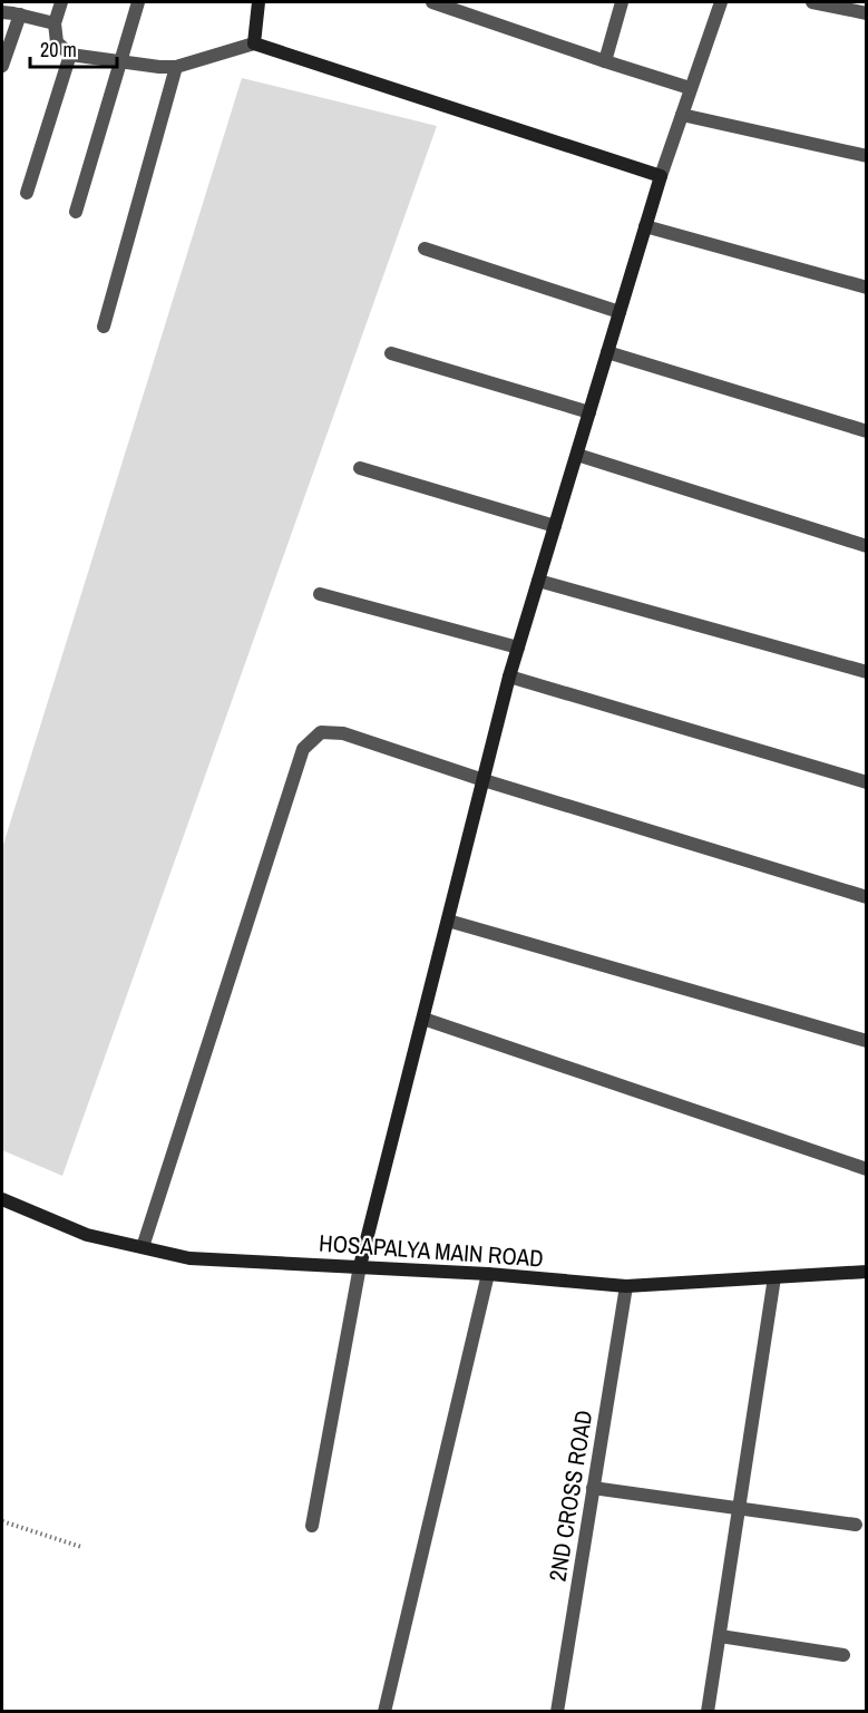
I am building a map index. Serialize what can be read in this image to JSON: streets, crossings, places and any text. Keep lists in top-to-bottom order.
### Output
{
  "streets": {
    "street": ["HOSAPALYA MAIN ROAD", "2ND CROSS ROAD"]
  },
  "crossings": [
    ["HOSAPALYA MAIN ROAD", "2ND CROSS ROAD"]
  ],
  "scale_bar": "20 m"
}
